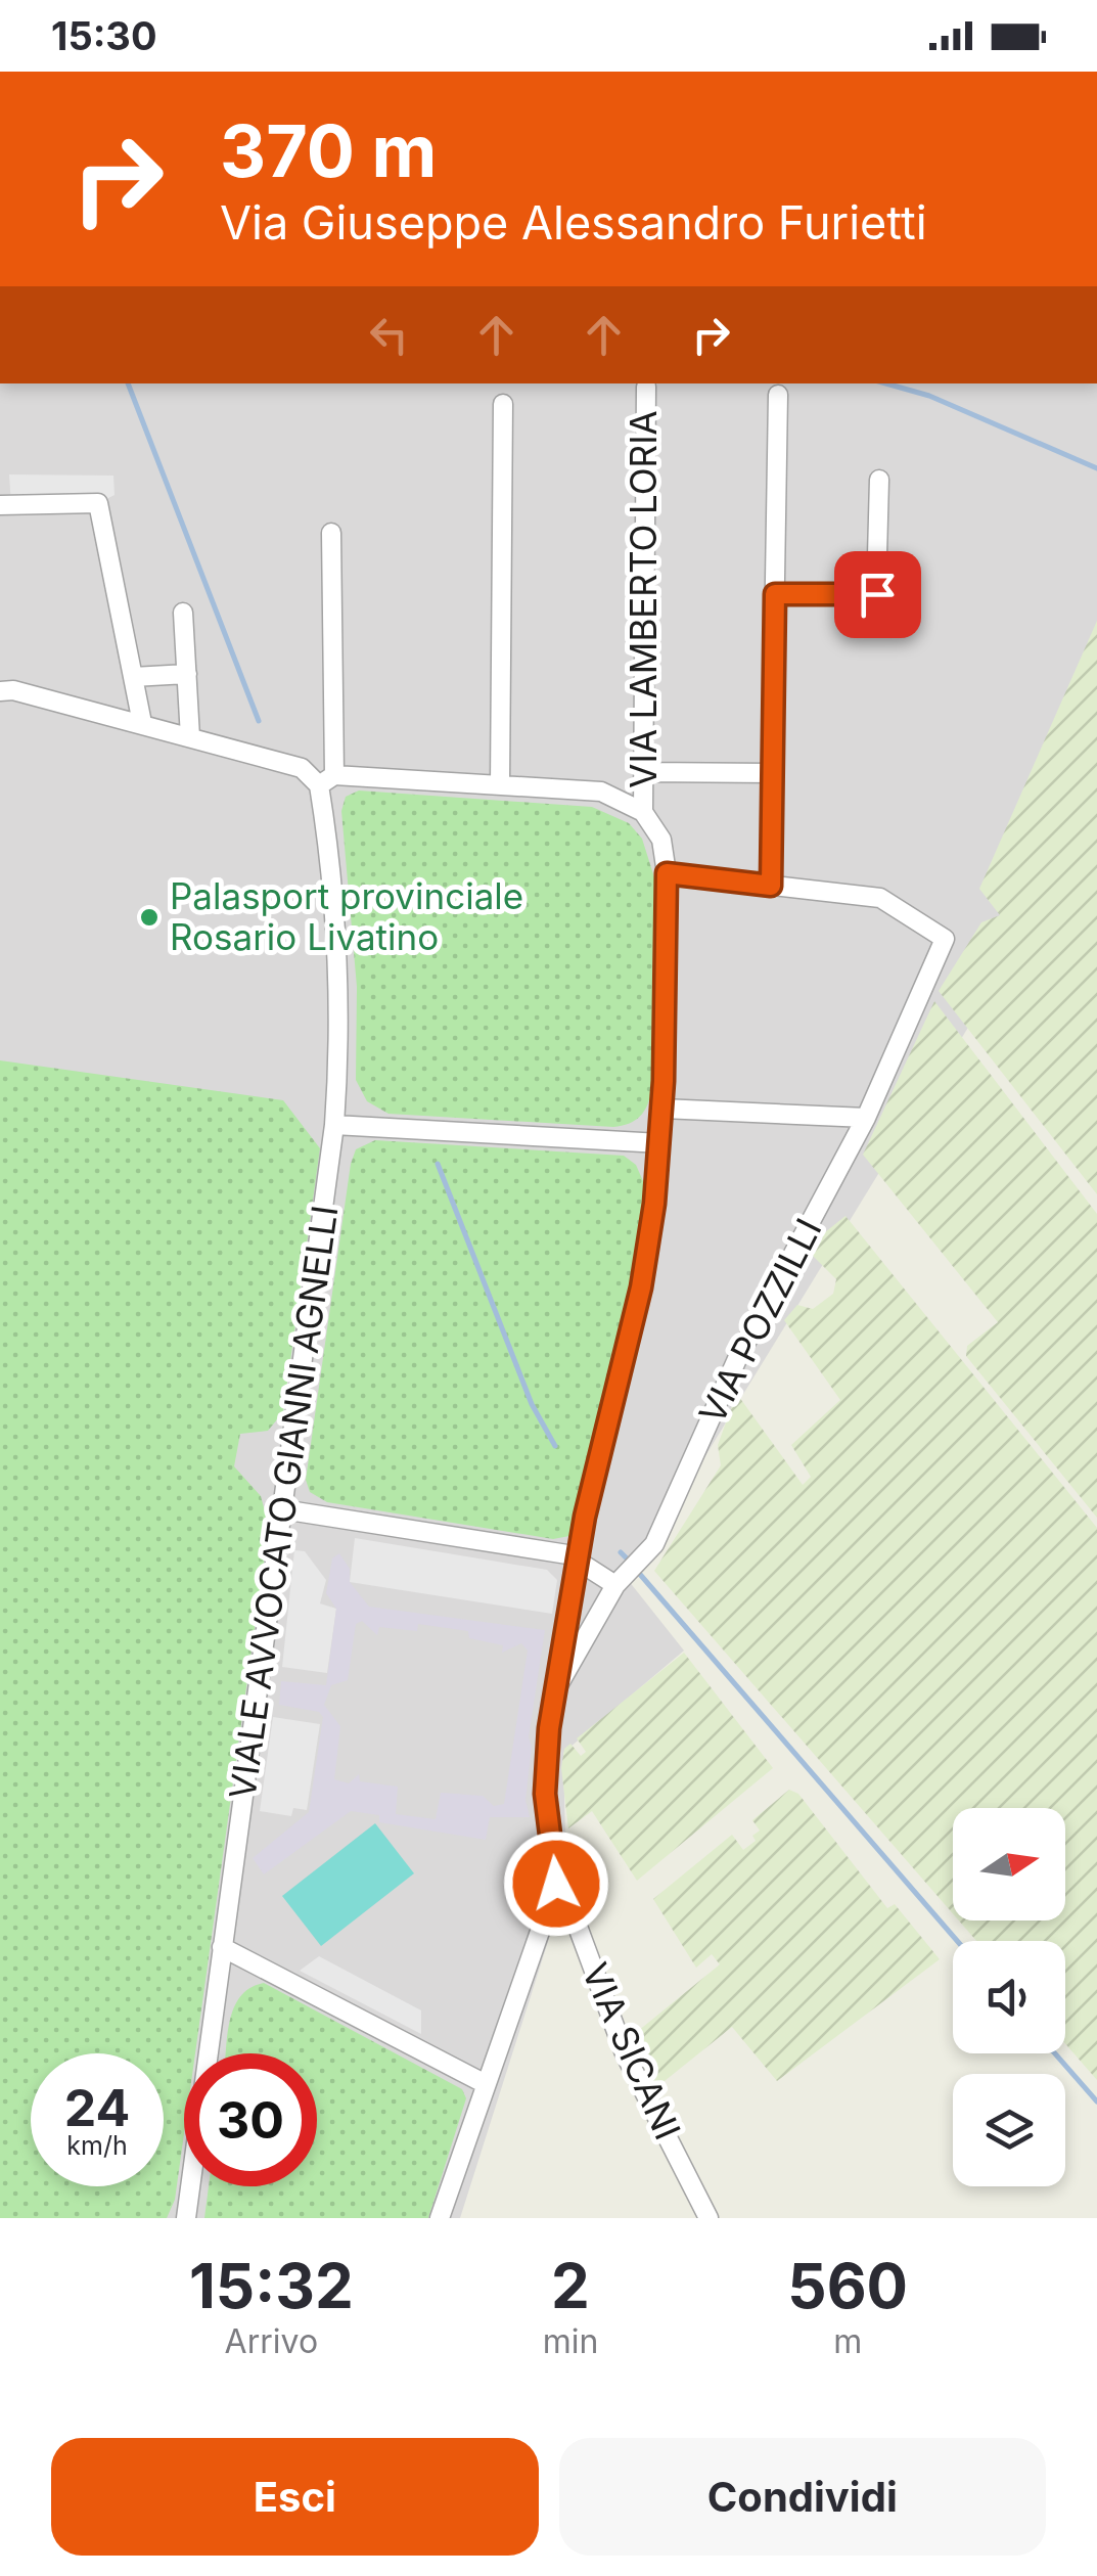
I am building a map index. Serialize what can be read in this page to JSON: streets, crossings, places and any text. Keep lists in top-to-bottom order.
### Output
{
  "streets": {
    "street": [
      "VIA LAMBERTO LORIA",
      "VIA POZZILLI",
      "VIALE AVVOCATO GIANNI AGNELLI",
      "VIA SICANI"
    ]
  },
  "places": ["Palasport provinciale Rosario Livatino"],
  "north": "right",
  "page": {
    "status": "15:30",
    "turn": ["370 m", "Via Giuseppe Alessandro Furietti"],
    "speed": "24 km/h",
    "limit": "30",
    "eta": [
      "15:32",
      "Arrivo",
      "2",
      "min",
      "560",
      "m"
    ],
    "buttons": ["Esci", "Condividi"]
  }
}
